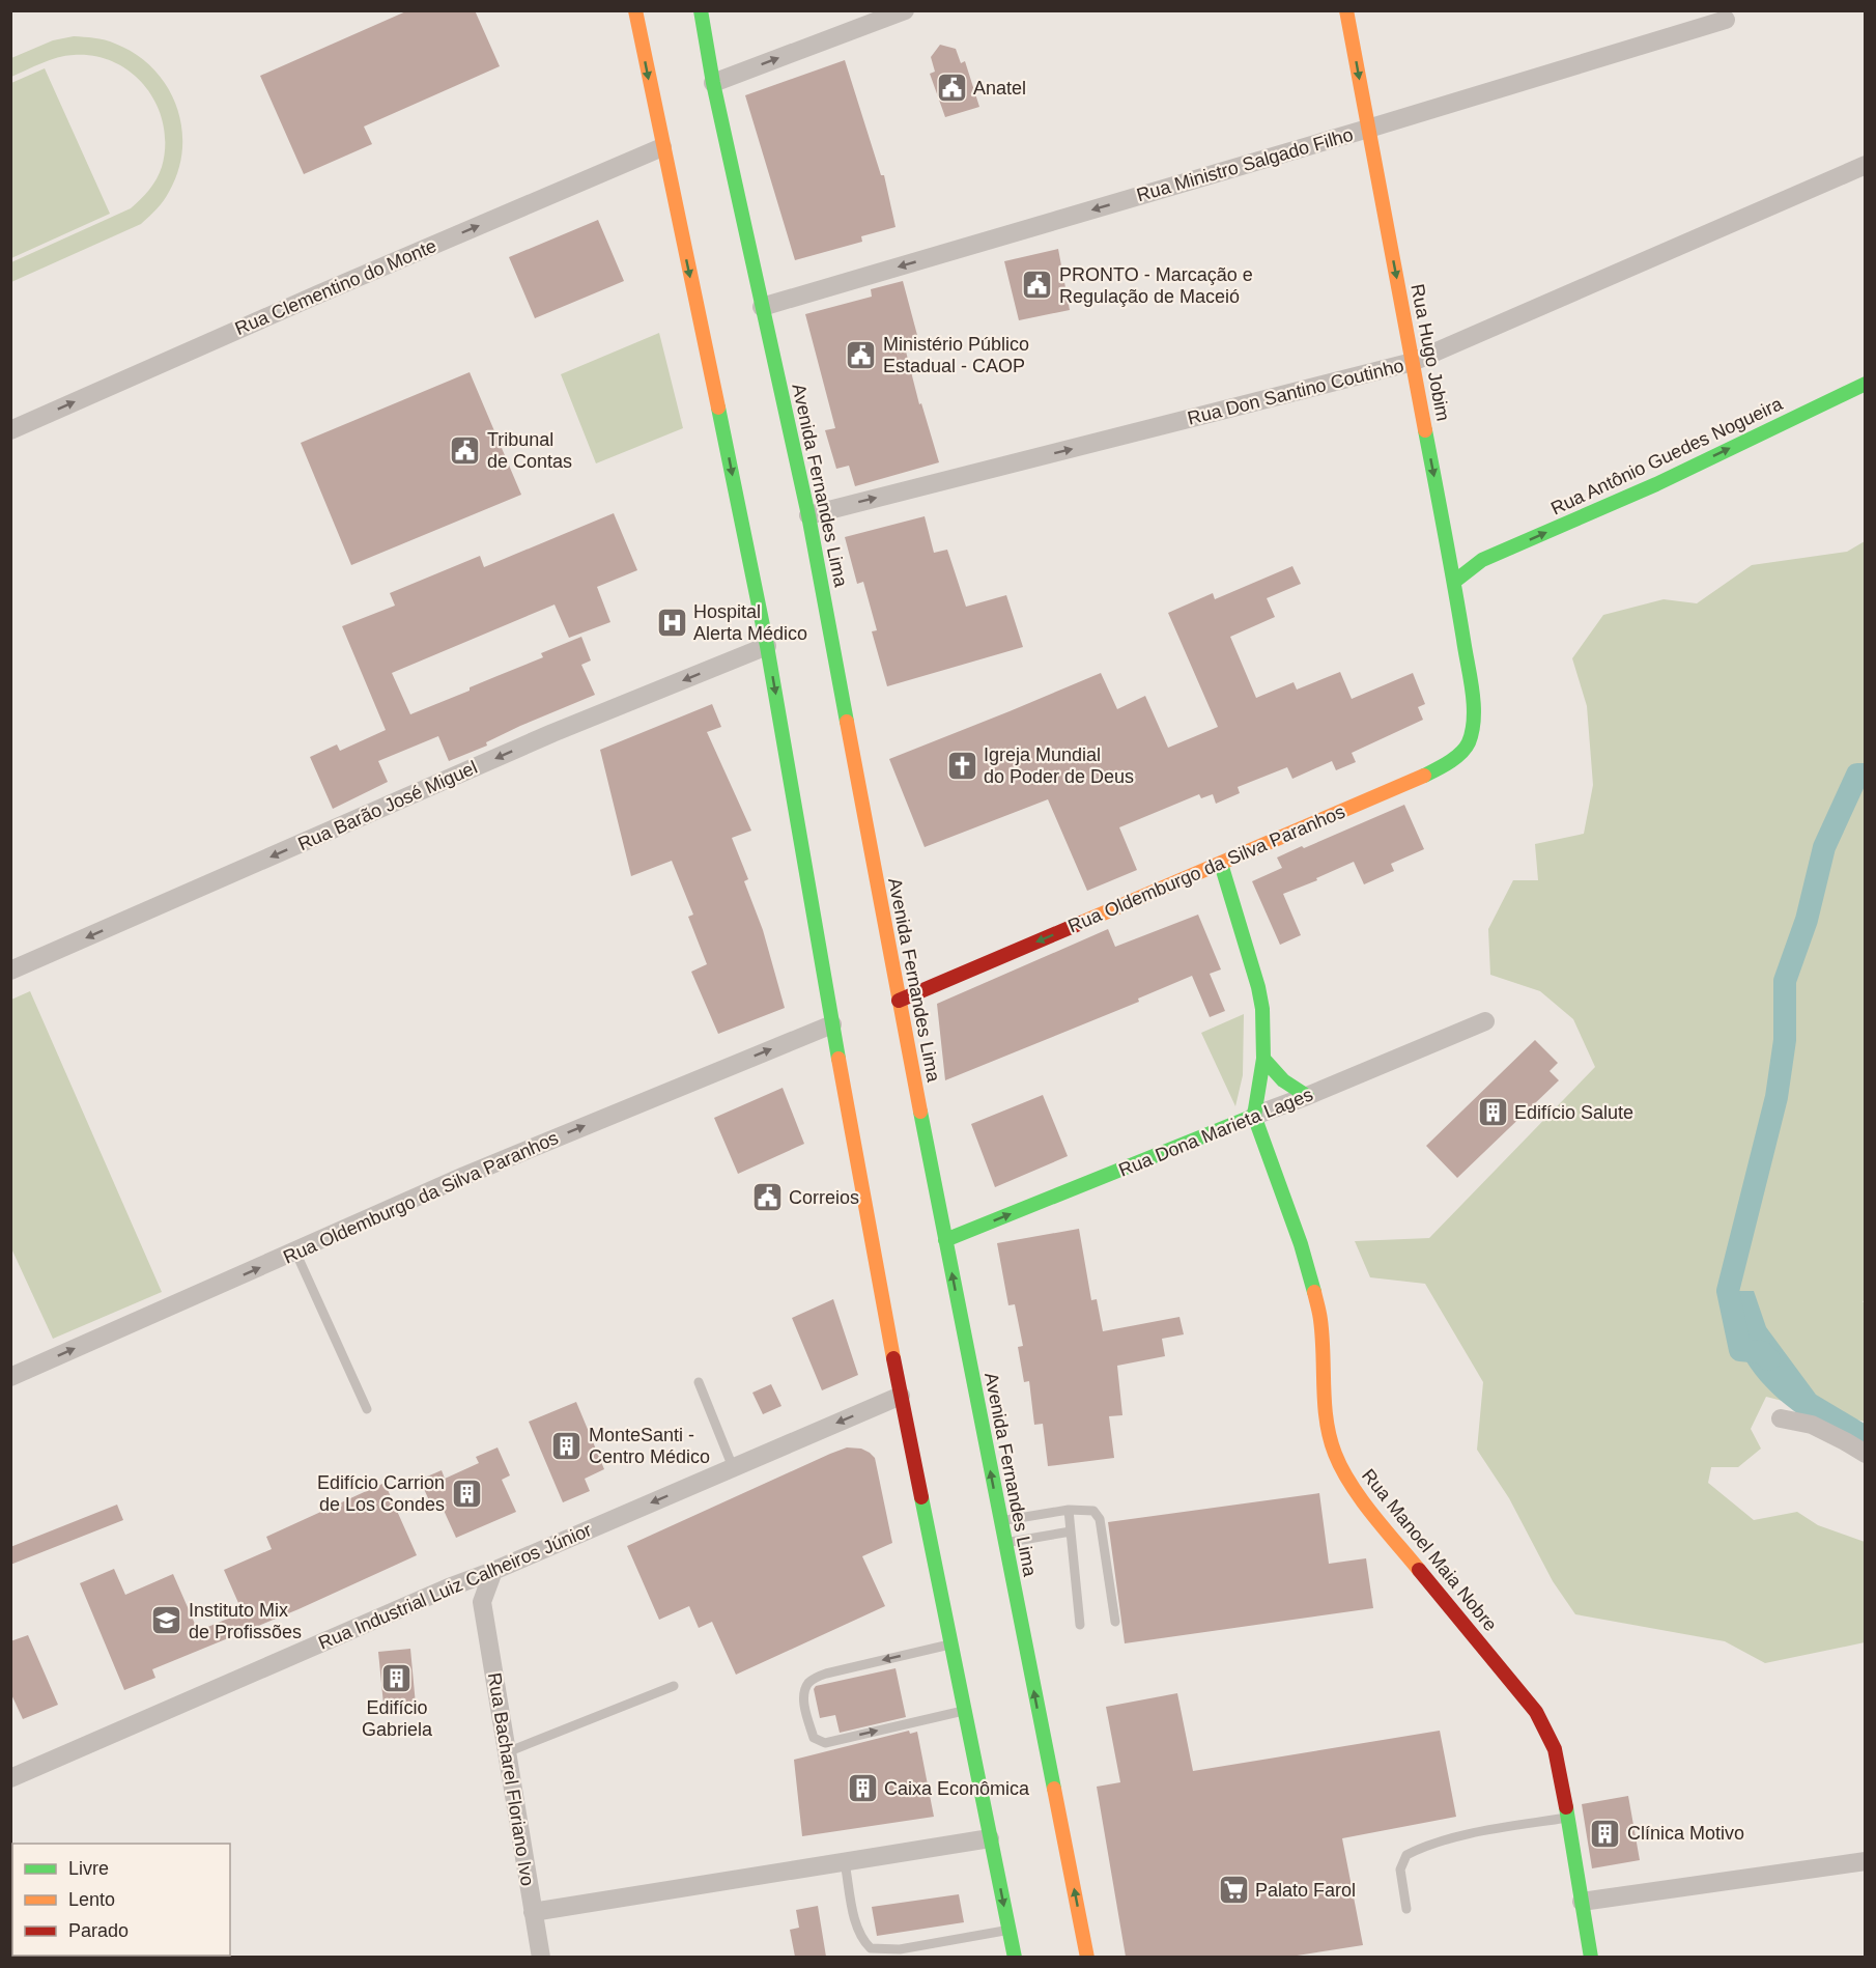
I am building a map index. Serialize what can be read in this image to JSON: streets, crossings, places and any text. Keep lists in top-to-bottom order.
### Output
{
  "streets": {
    "main road": [
      "Rua Hugo Jobim",
      "Rua Antônio Guedes Nogueira",
      "Avenida Fernandes Lima",
      "Rua Oldemburgo da Silva Paranhos",
      "Rua Dona Marieta Lages",
      "Rua Manoel Maia Nobre"
    ],
    "street": [
      "Rua Ministro Salgado Filho",
      "Rua Clementino do Monte",
      "Rua Don Santino Coutinho",
      "Rua Barão José Miguel",
      "Rua Industrial Luiz Calheiros Júnior",
      "Rua Bacharel Floriano Ivo"
    ]
  },
  "crossings": [
    ["Rua Ministro Salgado Filho", "Rua Hugo Jobim"],
    ["Rua Ministro Salgado Filho", "Avenida Fernandes Lima"],
    ["Rua Hugo Jobim", "Rua Don Santino Coutinho"],
    ["Rua Hugo Jobim", "Rua Antônio Guedes Nogueira"],
    ["Rua Hugo Jobim", "Rua Oldemburgo da Silva Paranhos"],
    ["Rua Don Santino Coutinho", "Avenida Fernandes Lima"],
    ["Avenida Fernandes Lima", "Rua Oldemburgo da Silva Paranhos"],
    ["Avenida Fernandes Lima", "Rua Dona Marieta Lages"],
    ["Rua Oldemburgo da Silva Paranhos", "Rua Manoel Maia Nobre"],
    ["Rua Dona Marieta Lages", "Rua Manoel Maia Nobre"],
    ["Rua Industrial Luiz Calheiros Júnior", "Rua Bacharel Floriano Ivo"]
  ],
  "one_way": [
    "Rua Ministro Salgado Filho",
    "Rua Clementino do Monte",
    "Rua Hugo Jobim",
    "Rua Don Santino Coutinho",
    "Rua Antônio Guedes Nogueira",
    "Rua Barão José Miguel",
    "Rua Dona Marieta Lages",
    "Rua Industrial Luiz Calheiros Júnior"
  ],
  "places": {
    "public building": [
      "Anatel",
      "PRONTO - Marcação e Regulação de Maceió",
      "Ministério Público Estadual - CAOP",
      "Tribunal de Contas",
      "Correios"
    ],
    "hospital": ["Hospital Alerta Médico"],
    "church": ["Igreja Mundial do Poder de Deus"],
    "building": [
      "Edifício Salute",
      "MonteSanti - Centro Médico",
      "Edifício Carrion de Los Condes",
      "Edifício Gabriela",
      "Caixa Econômica",
      "Clínica Motivo"
    ],
    "school or university": ["Instituto Mix de Profissões"],
    "supermarket": ["Palato Farol"]
  },
  "legend": ["Livre", "Lento", "Parado"]
}
